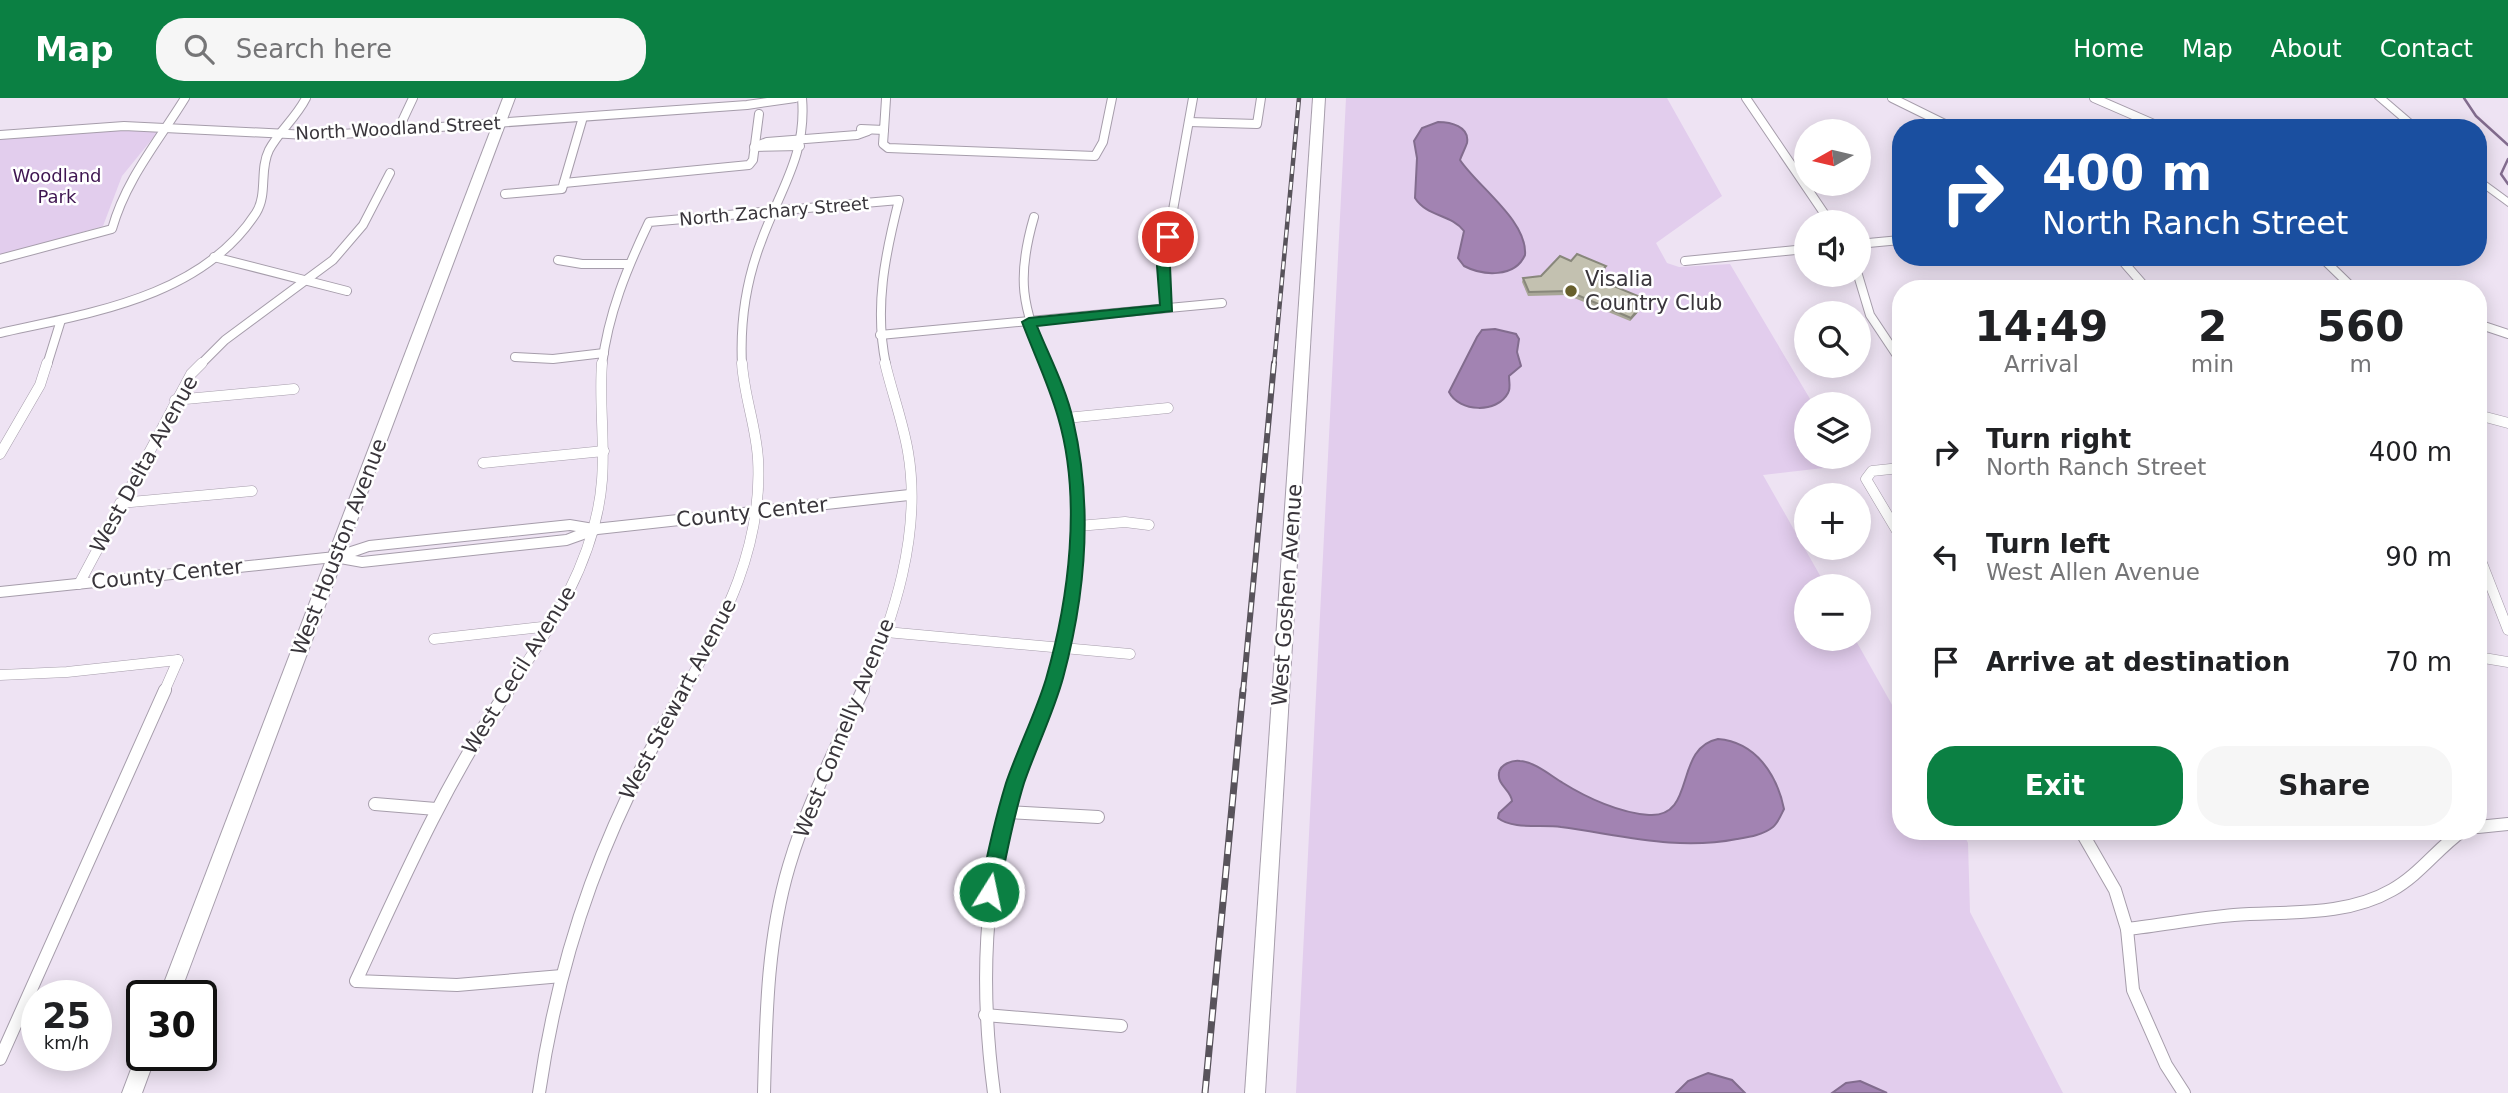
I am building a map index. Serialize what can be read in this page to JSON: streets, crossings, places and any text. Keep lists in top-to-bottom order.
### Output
{
  "streets": {
    "main road": ["West Houston Avenue", "West Goshen Avenue"],
    "street": [
      "North Woodland Street",
      "North Zachary Street",
      "West Delta Avenue",
      "County Center",
      "West Cecil Avenue",
      "West Stewart Avenue",
      "West Connelly Avenue"
    ]
  },
  "crossings": [
    ["North Woodland Street", "West Houston Avenue"],
    ["North Zachary Street", "West Cecil Avenue"],
    ["North Zachary Street", "West Stewart Avenue"],
    ["North Zachary Street", "West Connelly Avenue"],
    ["West Delta Avenue", "County Center"],
    ["County Center", "West Houston Avenue"],
    ["County Center", "West Cecil Avenue"],
    ["County Center", "West Stewart Avenue"],
    ["County Center", "West Connelly Avenue"],
    ["West Cecil Avenue", "West Stewart Avenue"]
  ],
  "parks": ["Woodland Park"],
  "places": ["Visalia Country Club"],
  "north": "left",
  "page": {
    "header": "Map",
    "search": "Search here",
    "nav": [
      "Home",
      "Map",
      "About",
      "Contact"
    ],
    "map_buttons": ["+", "−"],
    "turn": ["400 m", "North Ranch Street"],
    "eta": [
      "14:49",
      "Arrival",
      "2",
      "min",
      "560",
      "m"
    ],
    "list": [
      {
        "name": "Turn right",
        "note": "North Ranch Street",
        "value": "400 m"
      },
      {
        "name": "Turn left",
        "note": "West Allen Avenue",
        "value": "90 m"
      },
      {
        "name": "Arrive at destination",
        "value": "70 m"
      }
    ],
    "buttons": ["Exit", "Share"],
    "speed": "25 km/h",
    "limit": "30"
  }
}
